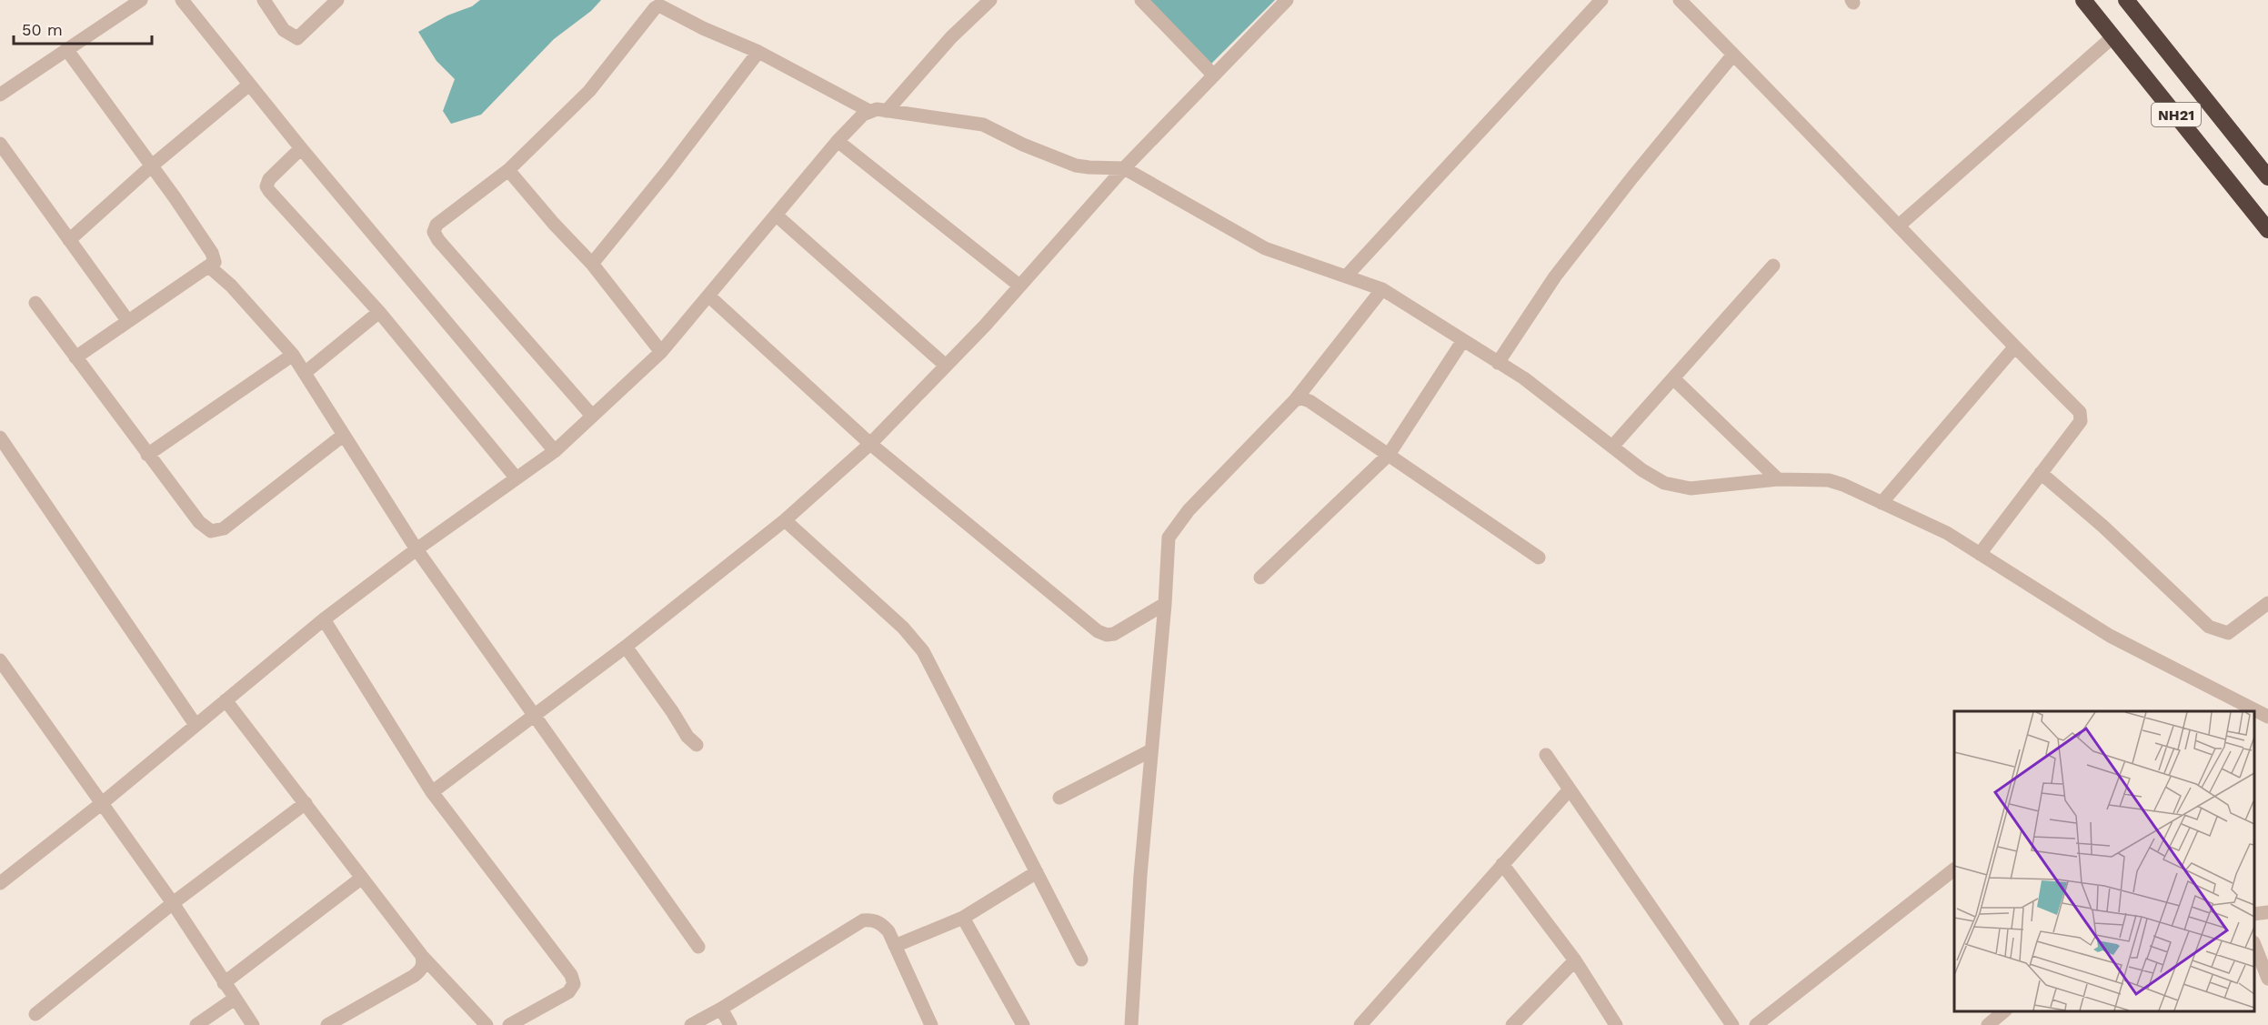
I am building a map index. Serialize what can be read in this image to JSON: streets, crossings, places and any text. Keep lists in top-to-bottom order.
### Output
{
  "streets": {
    "highway": ["NH21"]
  },
  "scale_bar": "50 m"
}
